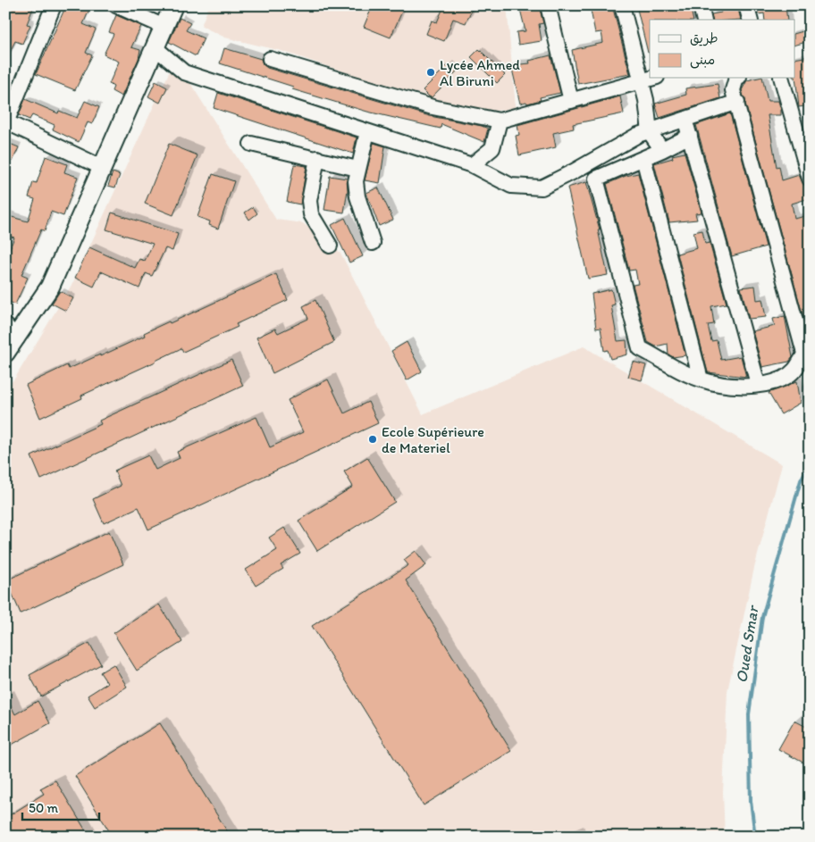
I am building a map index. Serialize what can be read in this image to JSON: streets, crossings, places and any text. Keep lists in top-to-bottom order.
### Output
{
  "water": ["Oued Smar"],
  "places": ["Lycée Ahmed Al Biruni", "Ecole Supérieure de Materiel"],
  "legend": ["طريق", "مبنى"],
  "scale_bar": "50 m"
}
